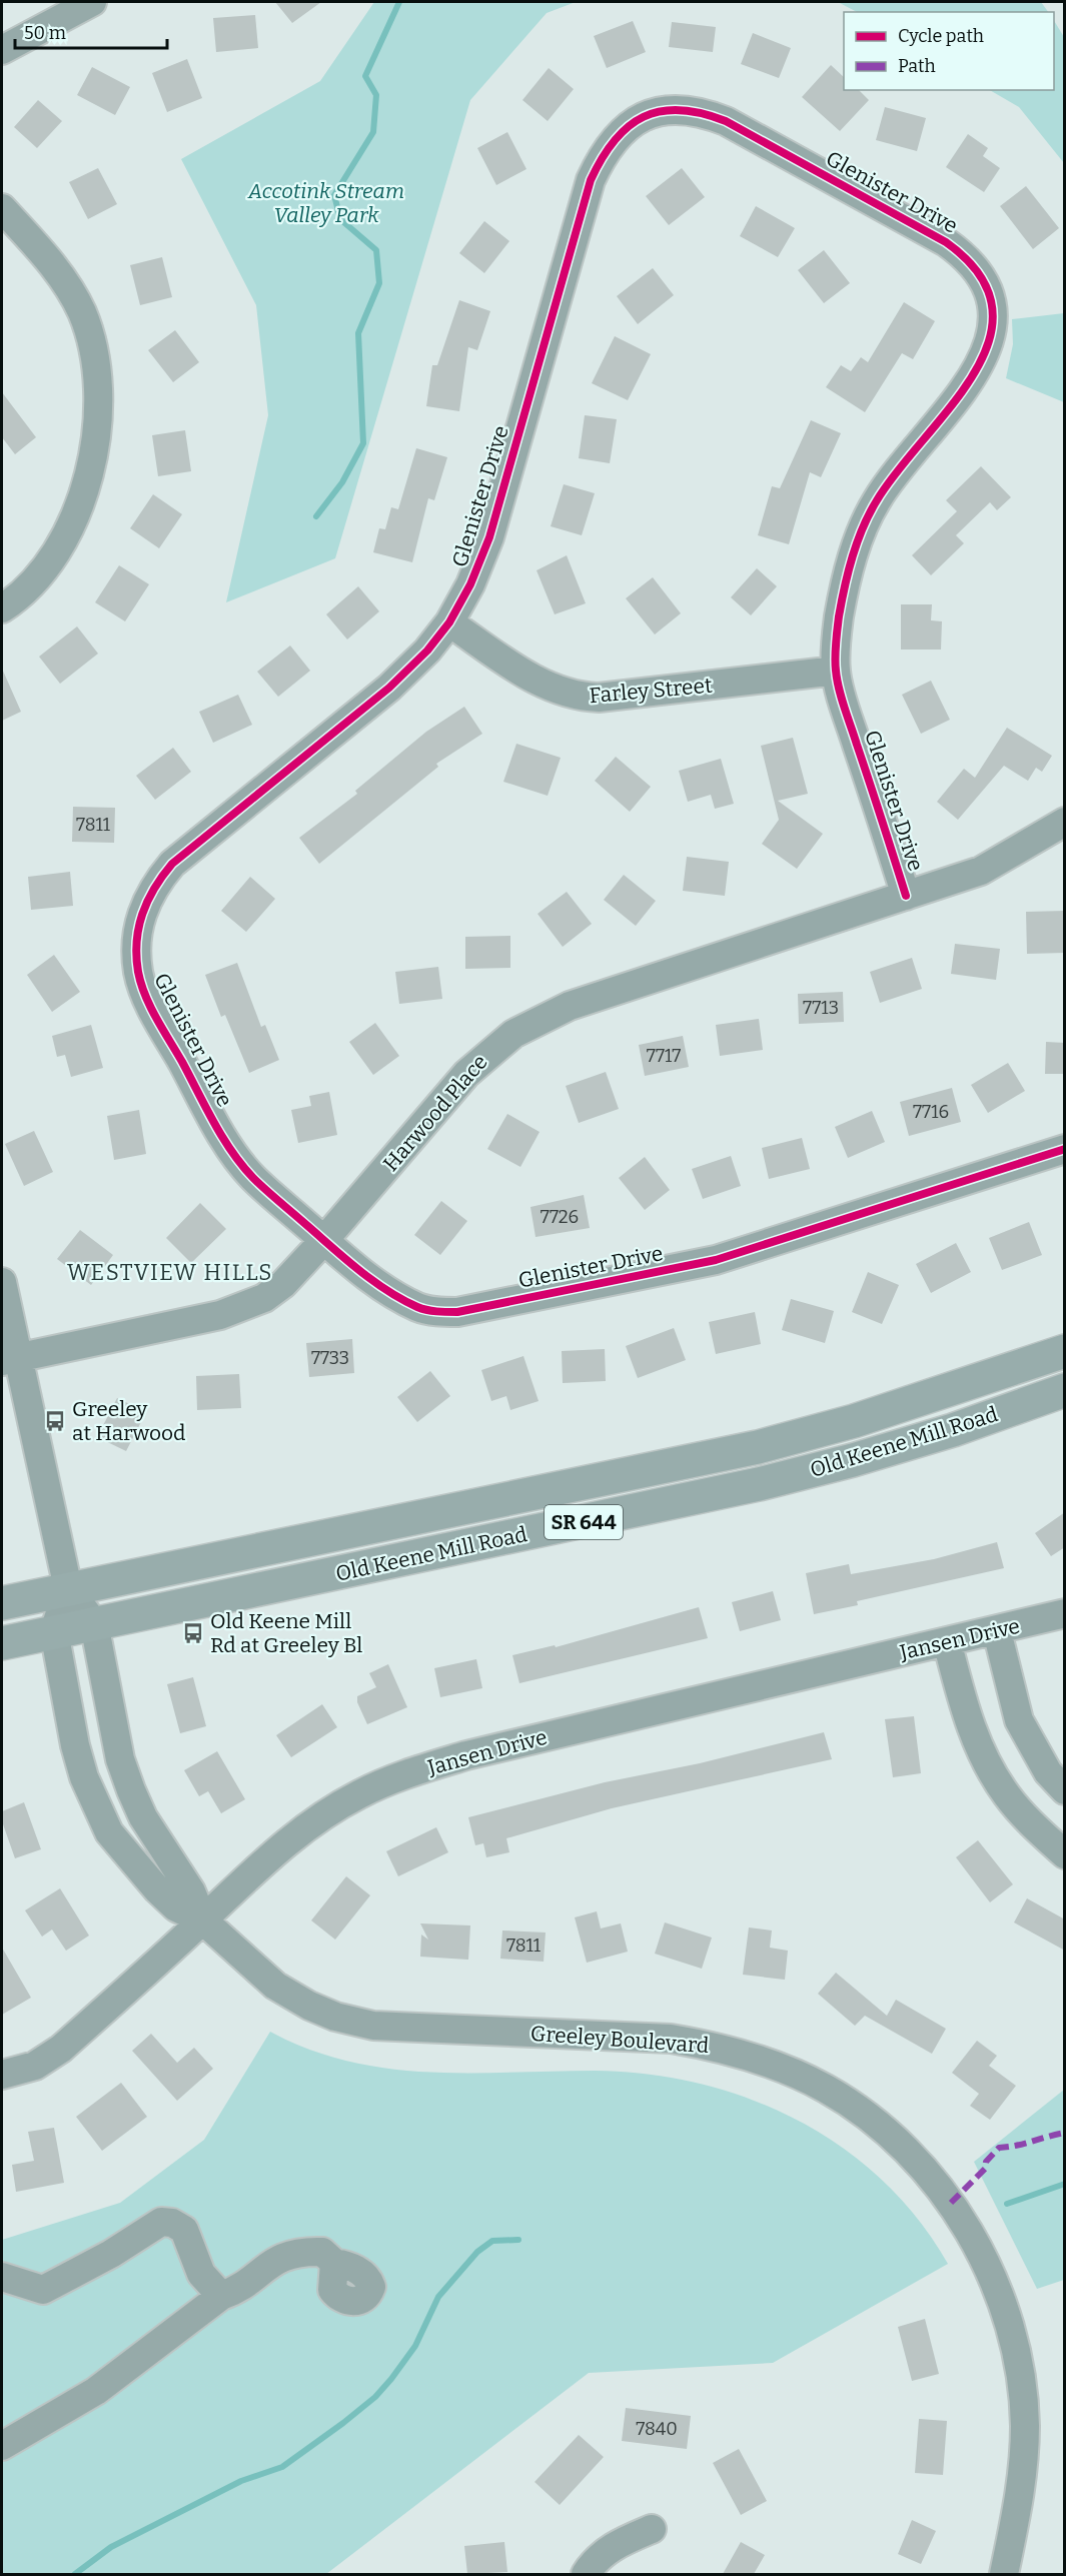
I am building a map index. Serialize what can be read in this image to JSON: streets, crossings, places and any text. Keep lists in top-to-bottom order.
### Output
{
  "streets": {
    "main road": ["Old Keene Mill Road", "SR 644"],
    "street": [
      "Glenister Drive",
      "Farley Street",
      "Harwood Place",
      "Jansen Drive",
      "Greeley Boulevard"
    ]
  },
  "crossings": [
    ["Glenister Drive", "Farley Street"],
    ["Glenister Drive", "Harwood Place"],
    ["Harwood Place", "Greeley Boulevard"],
    ["Old Keene Mill Road", "Greeley Boulevard"],
    ["Jansen Drive", "Greeley Boulevard"]
  ],
  "districts": ["WESTVIEW HILLS"],
  "parks": ["Accotink Stream Valley Park"],
  "places": {
    "bus stop": ["Greeley at Harwood", "Old Keene Mill Rd at Greeley Bl"]
  },
  "house_numbers": [
    "7811",
    "7713",
    "7717",
    "7716",
    "7726",
    "7733",
    "7811",
    "7840"
  ],
  "legend": ["Cycle path", "Path"],
  "scale_bar": "50 m"
}
